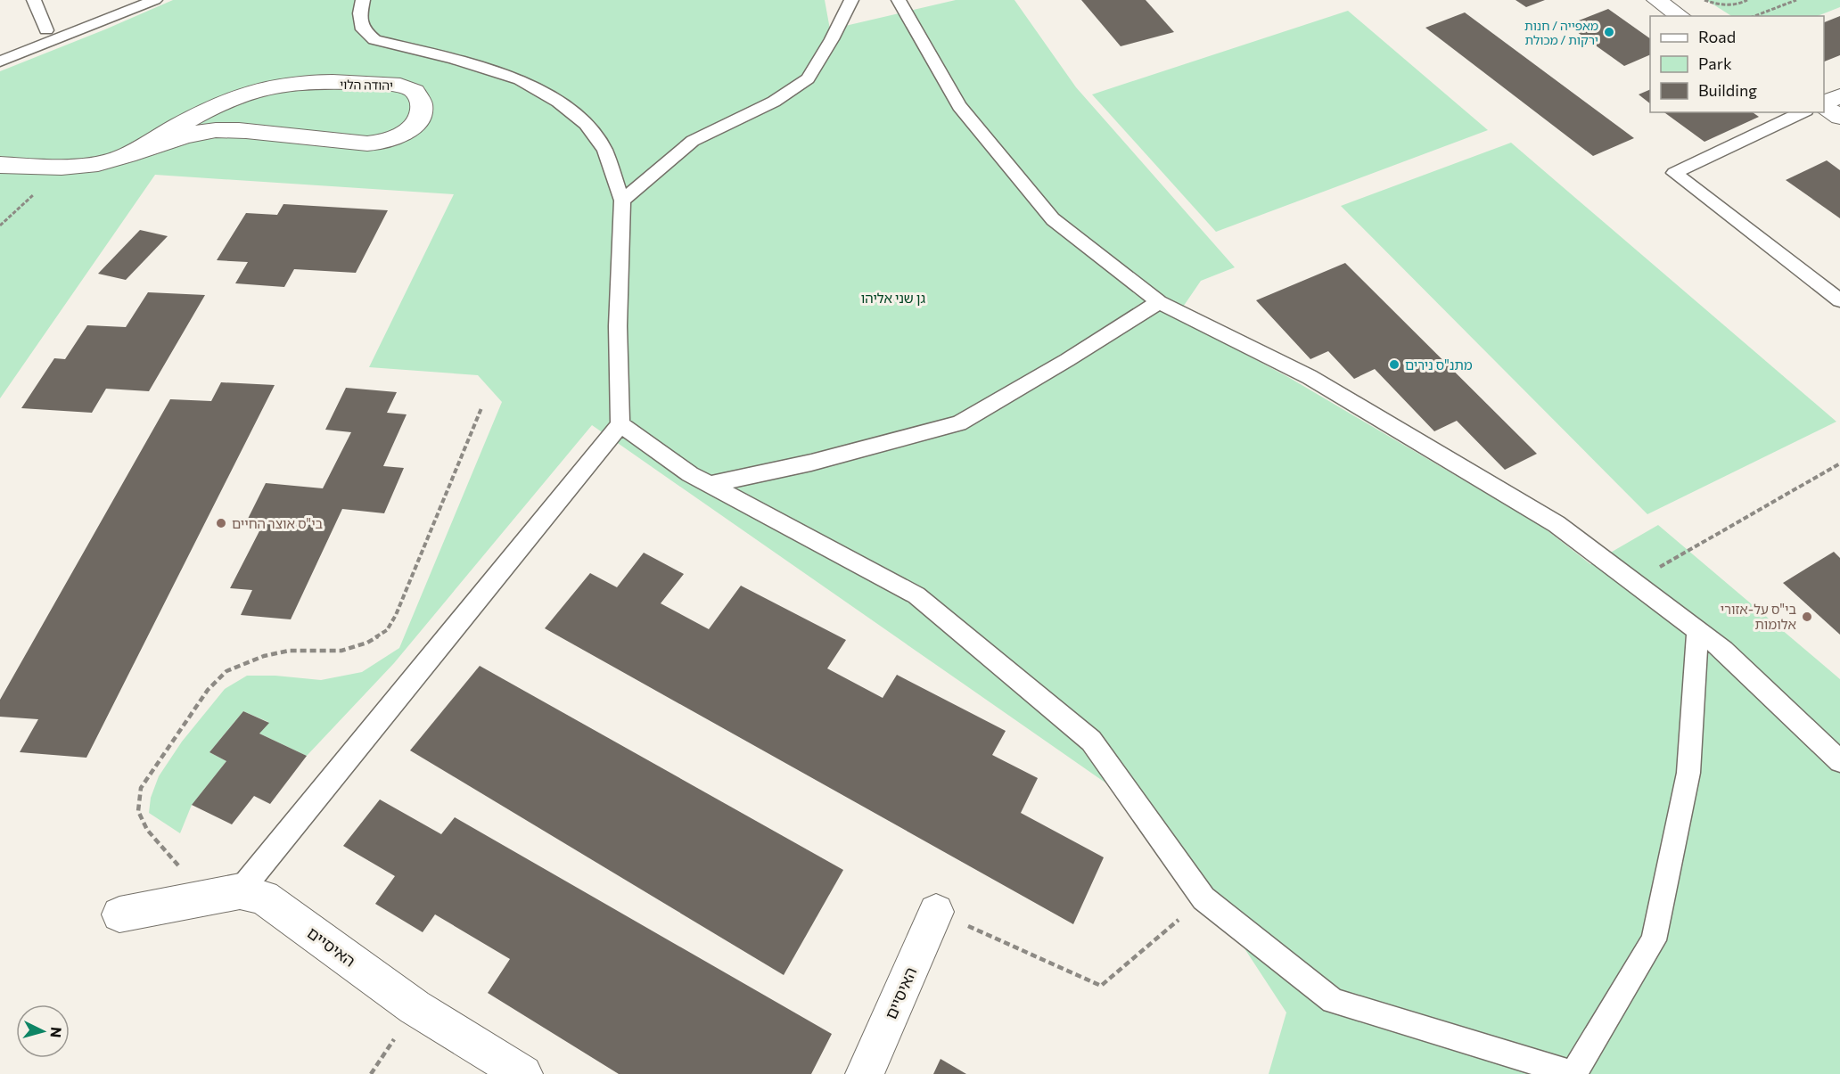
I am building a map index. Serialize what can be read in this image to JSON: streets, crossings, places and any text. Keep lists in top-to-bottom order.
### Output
{
  "streets": {
    "street": ["יהודה הלוי", "האיסיים"]
  },
  "parks": ["גן שני אליהו"],
  "places": [
    "מאפייה / חנות ירקות / מכולת",
    "מתנ\"ס נירים",
    "בי\"ס אוצר החיים",
    "בי\"ס על-אזורי אלומות"
  ],
  "legend": ["Road", "Park", "Building"],
  "north": "right"
}
